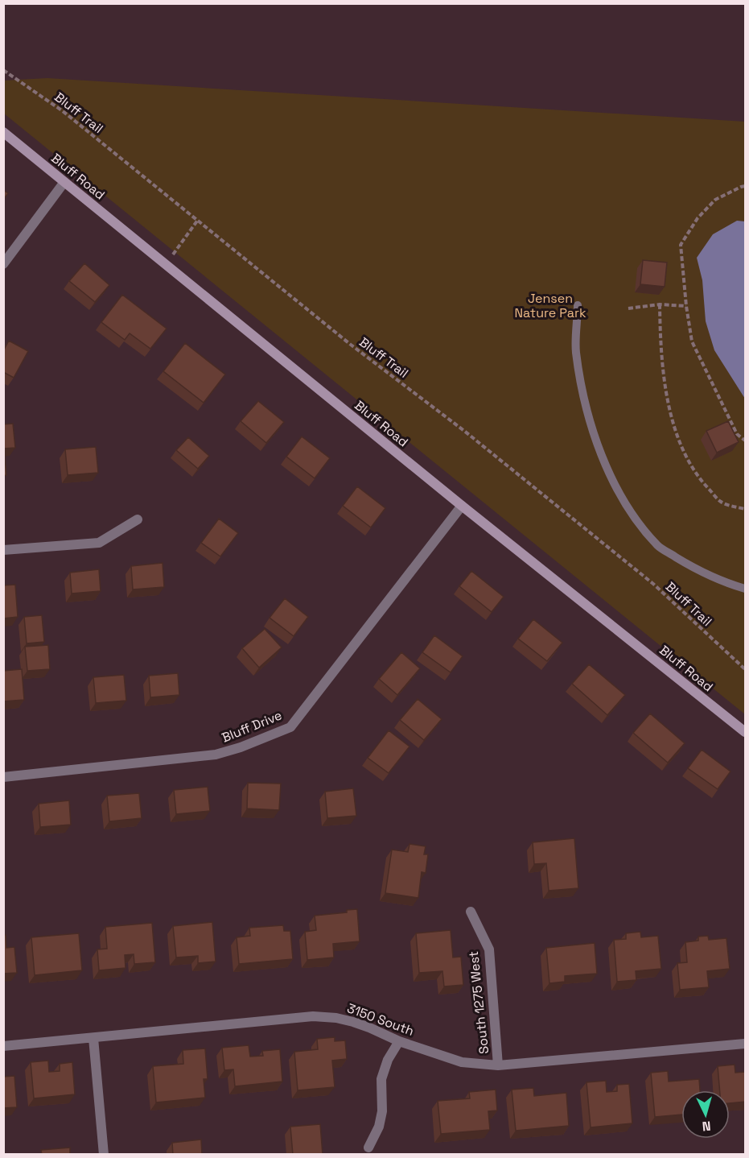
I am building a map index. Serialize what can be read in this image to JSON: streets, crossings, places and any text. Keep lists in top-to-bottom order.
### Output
{
  "streets": {
    "main road": ["Bluff Road"],
    "street": ["Bluff Drive", "South 1275 West", "3150 South"],
    "path": ["Bluff Trail"]
  },
  "crossings": [
    ["Bluff Road", "Bluff Drive"],
    ["South 1275 West", "3150 South"]
  ],
  "parks": ["Jensen Nature Park"],
  "north": "bottom"
}
